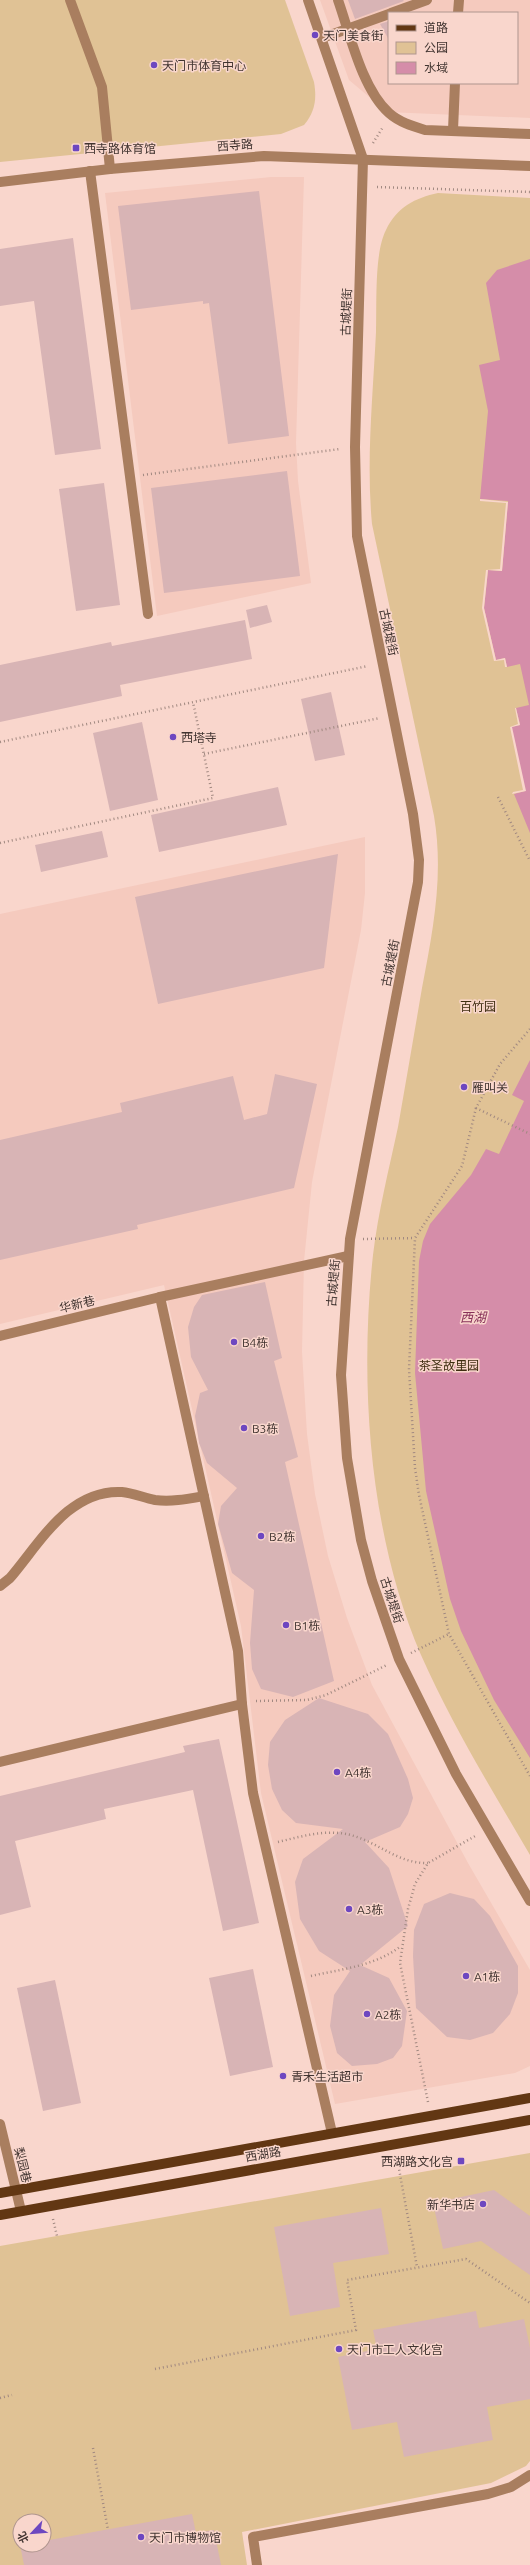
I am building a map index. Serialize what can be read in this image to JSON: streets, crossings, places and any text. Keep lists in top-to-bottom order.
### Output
{
  "streets": {
    "main road": ["西湖路"],
    "street": [
      "西寺路",
      "古城堤街",
      "华新巷",
      "梨园巷"
    ]
  },
  "crossings": [
    ["西寺路", "古城堤街"],
    ["古城堤街", "华新巷"],
    ["西湖路", "梨园巷"]
  ],
  "water": ["西湖"],
  "parks": ["百竹园", "茶圣故里园"],
  "places": {
    "other": [
      "天门美食街",
      "天门市体育中心",
      "西塔寺",
      "雁叫关",
      "B4栋",
      "B3栋",
      "B2栋",
      "B1栋",
      "A4栋",
      "A3栋",
      "A1栋",
      "A2栋",
      "青禾生活超市",
      "新华书店",
      "天门市工人文化宫",
      "天门市博物馆"
    ],
    "transit": ["西寺路体育馆", "西湖路文化宫"]
  },
  "legend": ["道路", "公园", "水域"],
  "north": "bottom left"
}
